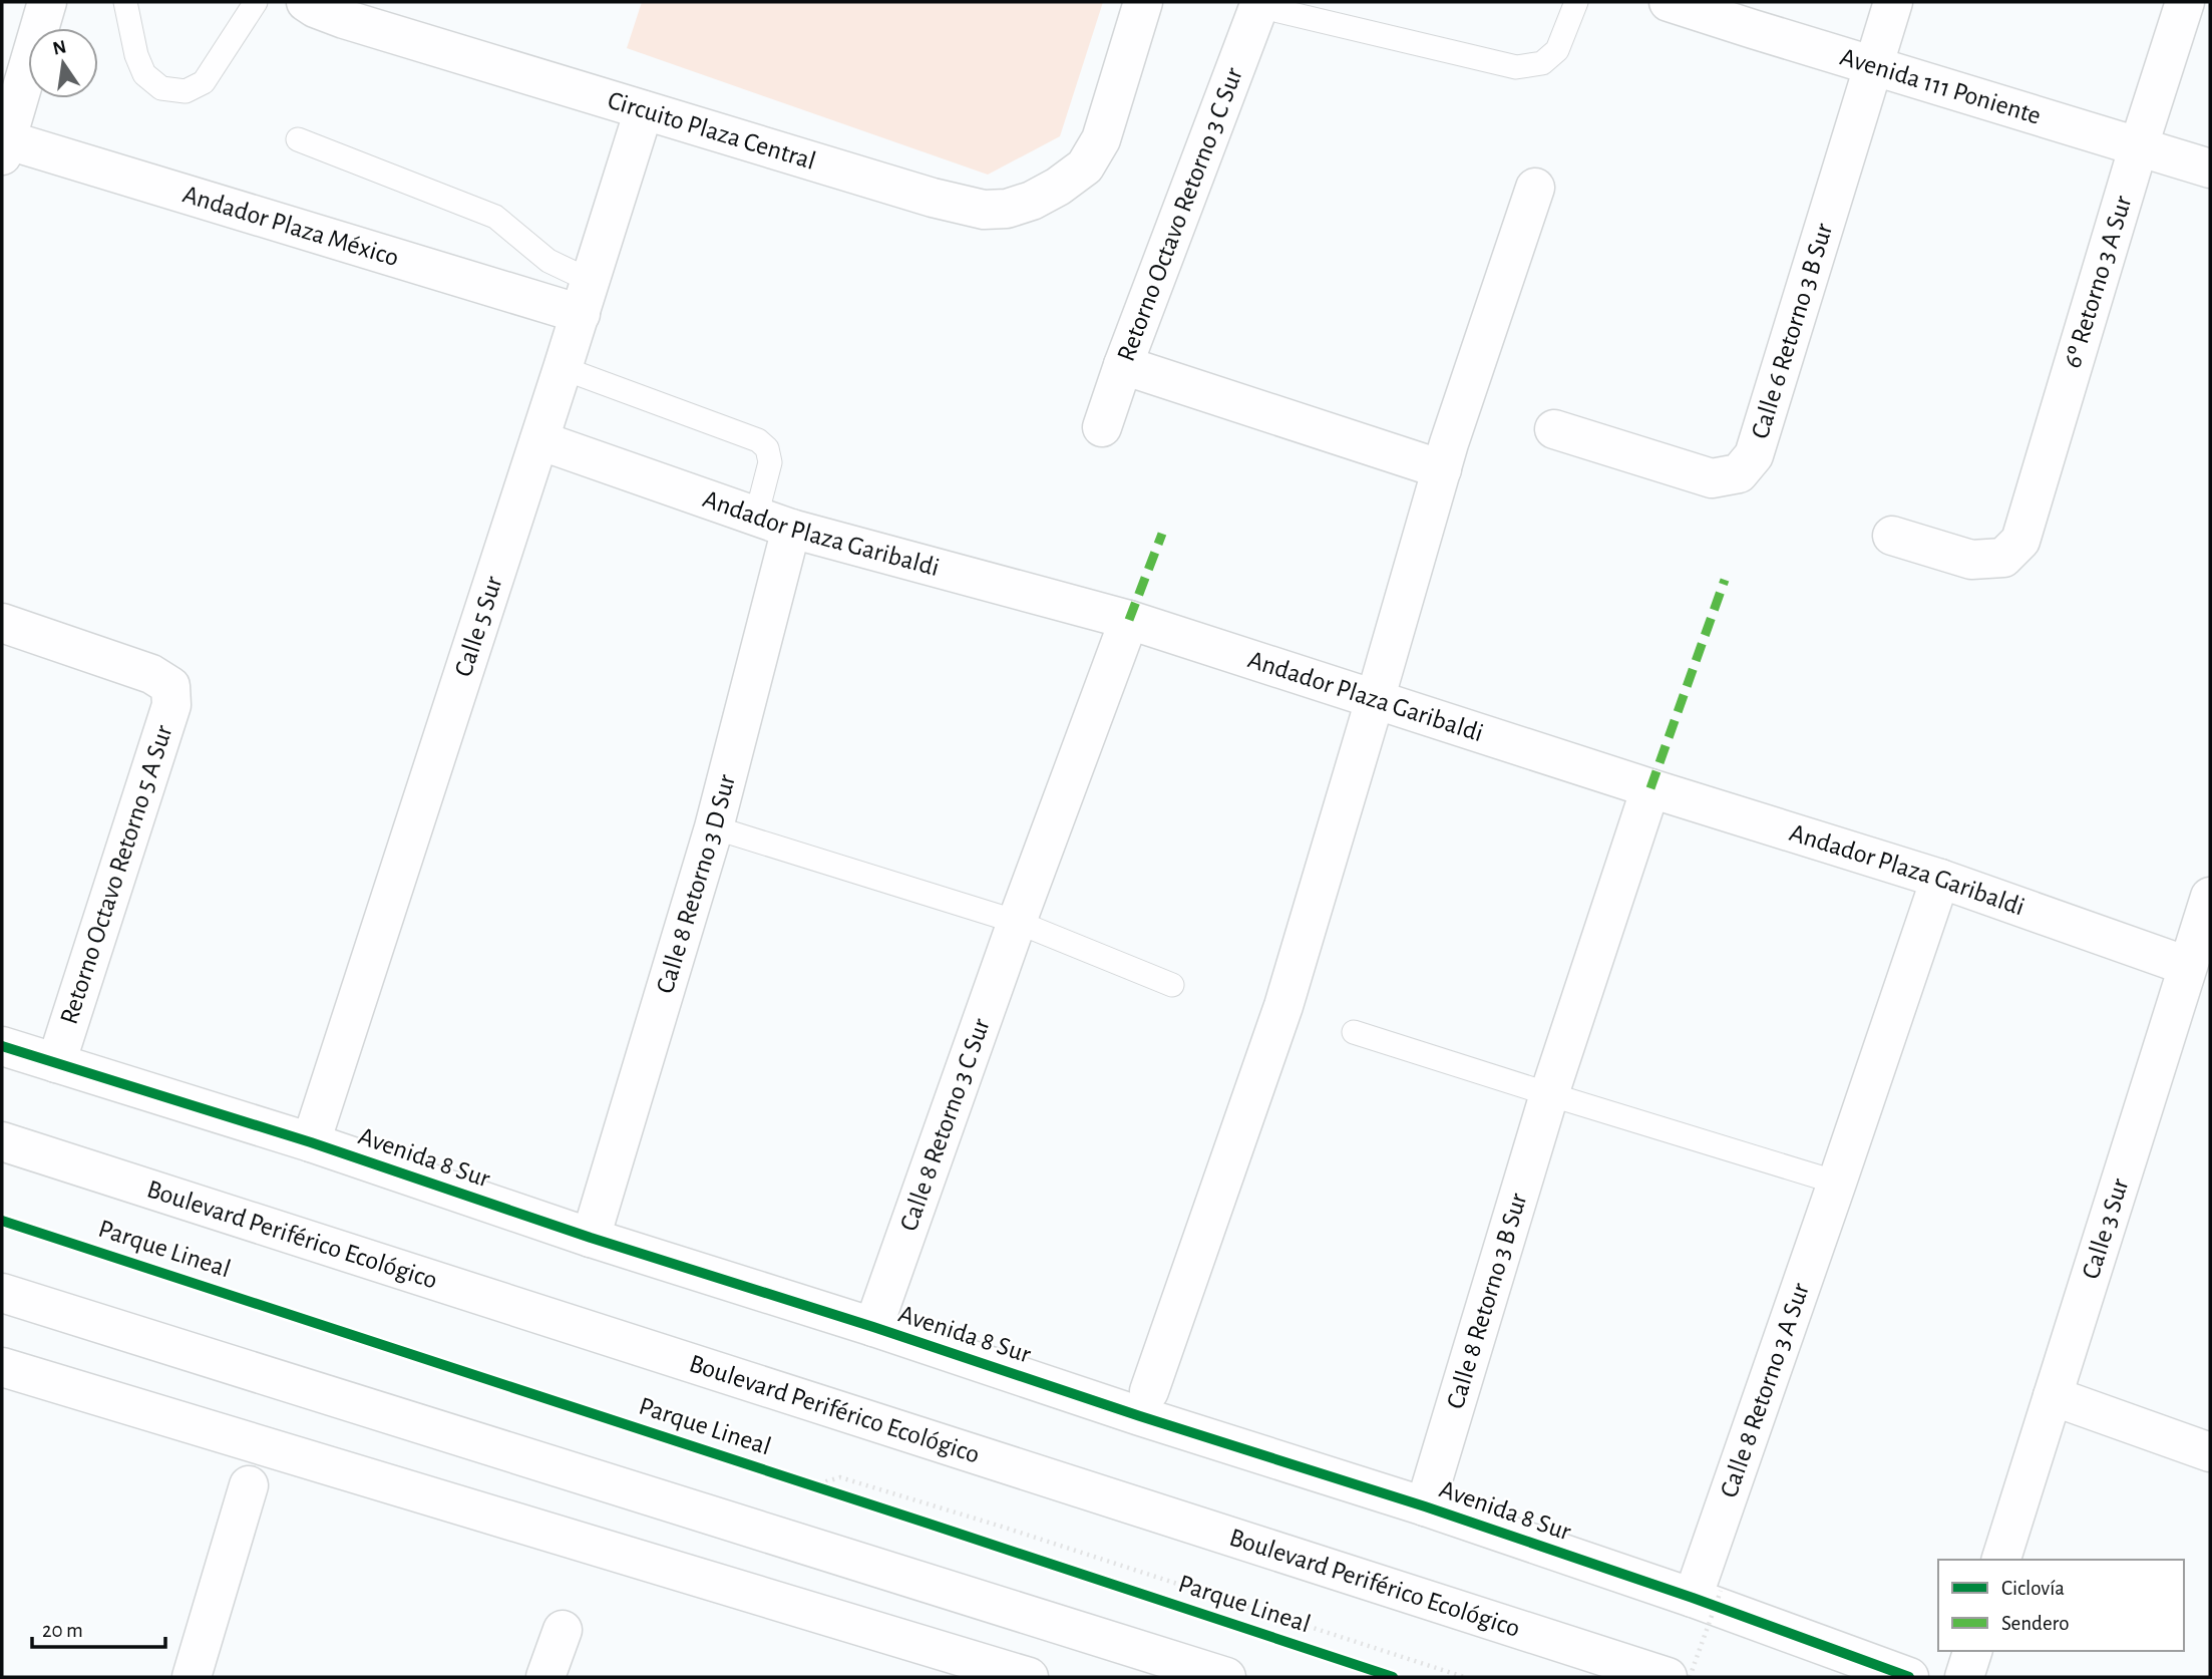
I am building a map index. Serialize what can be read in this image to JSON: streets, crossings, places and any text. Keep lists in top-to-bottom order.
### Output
{
  "streets": {
    "main road": [
      "Avenida 111 Poniente",
      "Circuito Plaza Central",
      "Retorno Octavo Retorno 3 C Sur",
      "Andador Plaza México",
      "6º Retorno 3 A Sur",
      "Calle 6 Retorno 3 B Sur",
      "Andador Plaza Garibaldi",
      "Calle 5 Sur",
      "Retorno Octavo Retorno 5 A Sur",
      "Calle 8 Retorno 3 D Sur",
      "Calle 8 Retorno 3 C Sur",
      "Avenida 8 Sur",
      "Calle 3 Sur",
      "Boulevard Periférico Ecológico",
      "Calle 8 Retorno 3 B Sur",
      "Calle 8 Retorno 3 A Sur"
    ],
    "cycle path": ["Parque Lineal"]
  },
  "crossings": [
    ["Avenida 111 Poniente", "6º Retorno 3 A Sur"],
    ["Avenida 111 Poniente", "Calle 6 Retorno 3 B Sur"],
    ["Circuito Plaza Central", "Calle 5 Sur"],
    ["Andador Plaza México", "Calle 5 Sur"],
    ["Andador Plaza Garibaldi", "Calle 5 Sur"],
    ["Andador Plaza Garibaldi", "Calle 8 Retorno 3 D Sur"],
    ["Andador Plaza Garibaldi", "Calle 3 Sur"],
    ["Andador Plaza Garibaldi", "Calle 8 Retorno 3 B Sur"],
    ["Andador Plaza Garibaldi", "Calle 8 Retorno 3 A Sur"],
    ["Calle 5 Sur", "Avenida 8 Sur"],
    ["Retorno Octavo Retorno 5 A Sur", "Avenida 8 Sur"],
    ["Calle 8 Retorno 3 D Sur", "Avenida 8 Sur"],
    ["Calle 8 Retorno 3 C Sur", "Avenida 8 Sur"],
    ["Avenida 8 Sur", "Calle 8 Retorno 3 B Sur"],
    ["Avenida 8 Sur", "Calle 8 Retorno 3 A Sur"]
  ],
  "legend": ["Ciclovía", "Sendero"],
  "scale_bar": "20 m",
  "north": "top"
}
